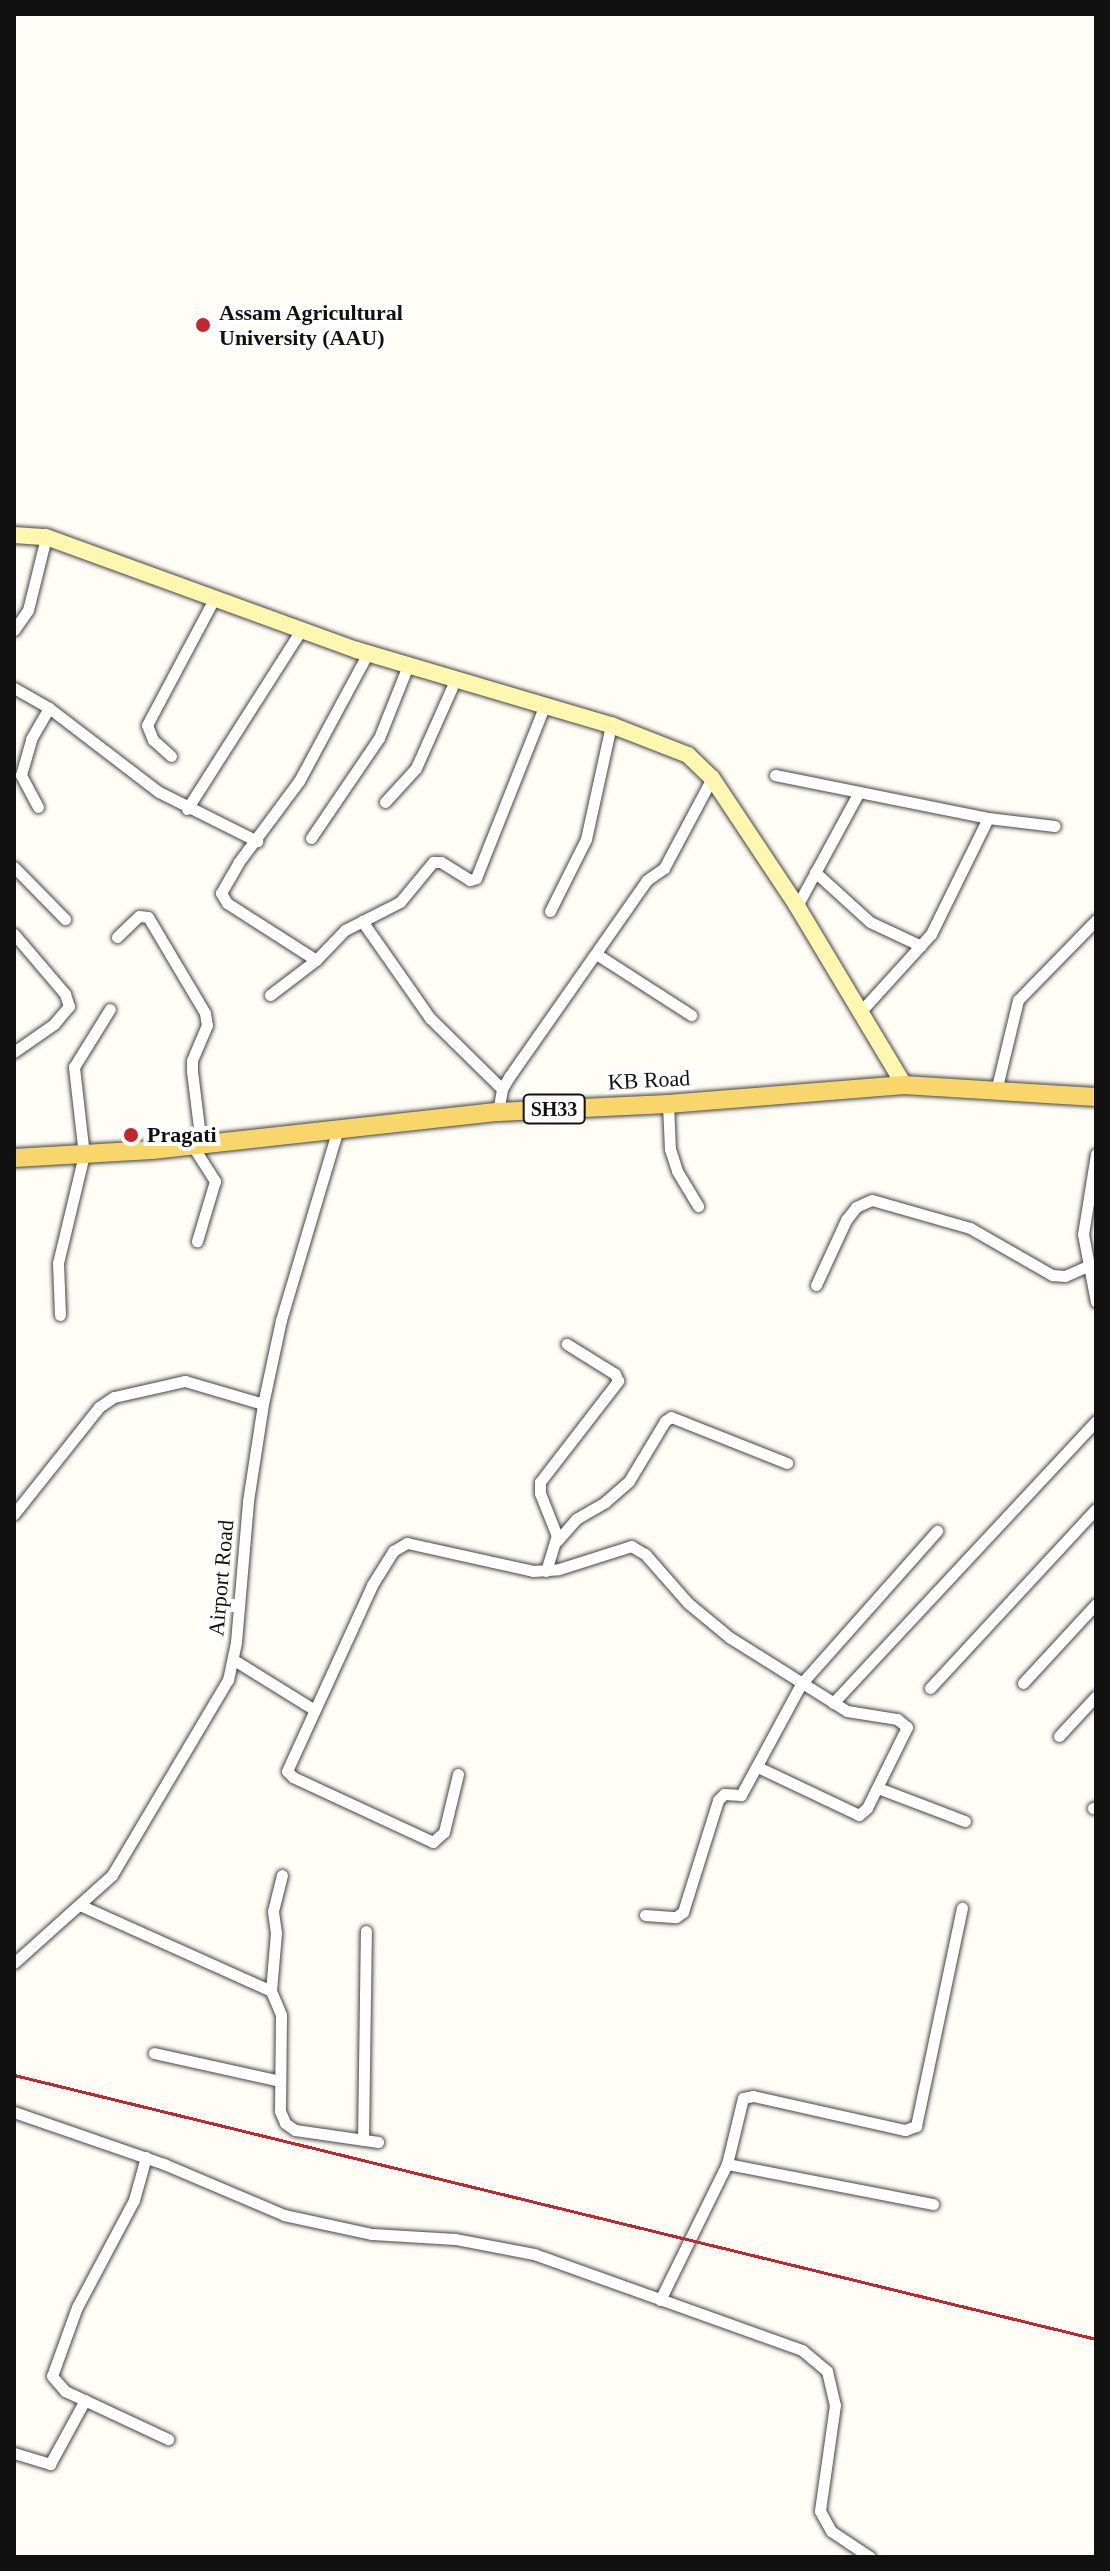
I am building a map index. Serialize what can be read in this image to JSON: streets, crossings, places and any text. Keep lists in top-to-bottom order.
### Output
{
  "streets": {
    "main road": ["KB Road", "SH33"],
    "street": ["Airport Road"]
  },
  "crossings": [
    ["KB Road", "Airport Road"]
  ],
  "places": ["Assam Agricultural University (AAU)", "Pragati"]
}
